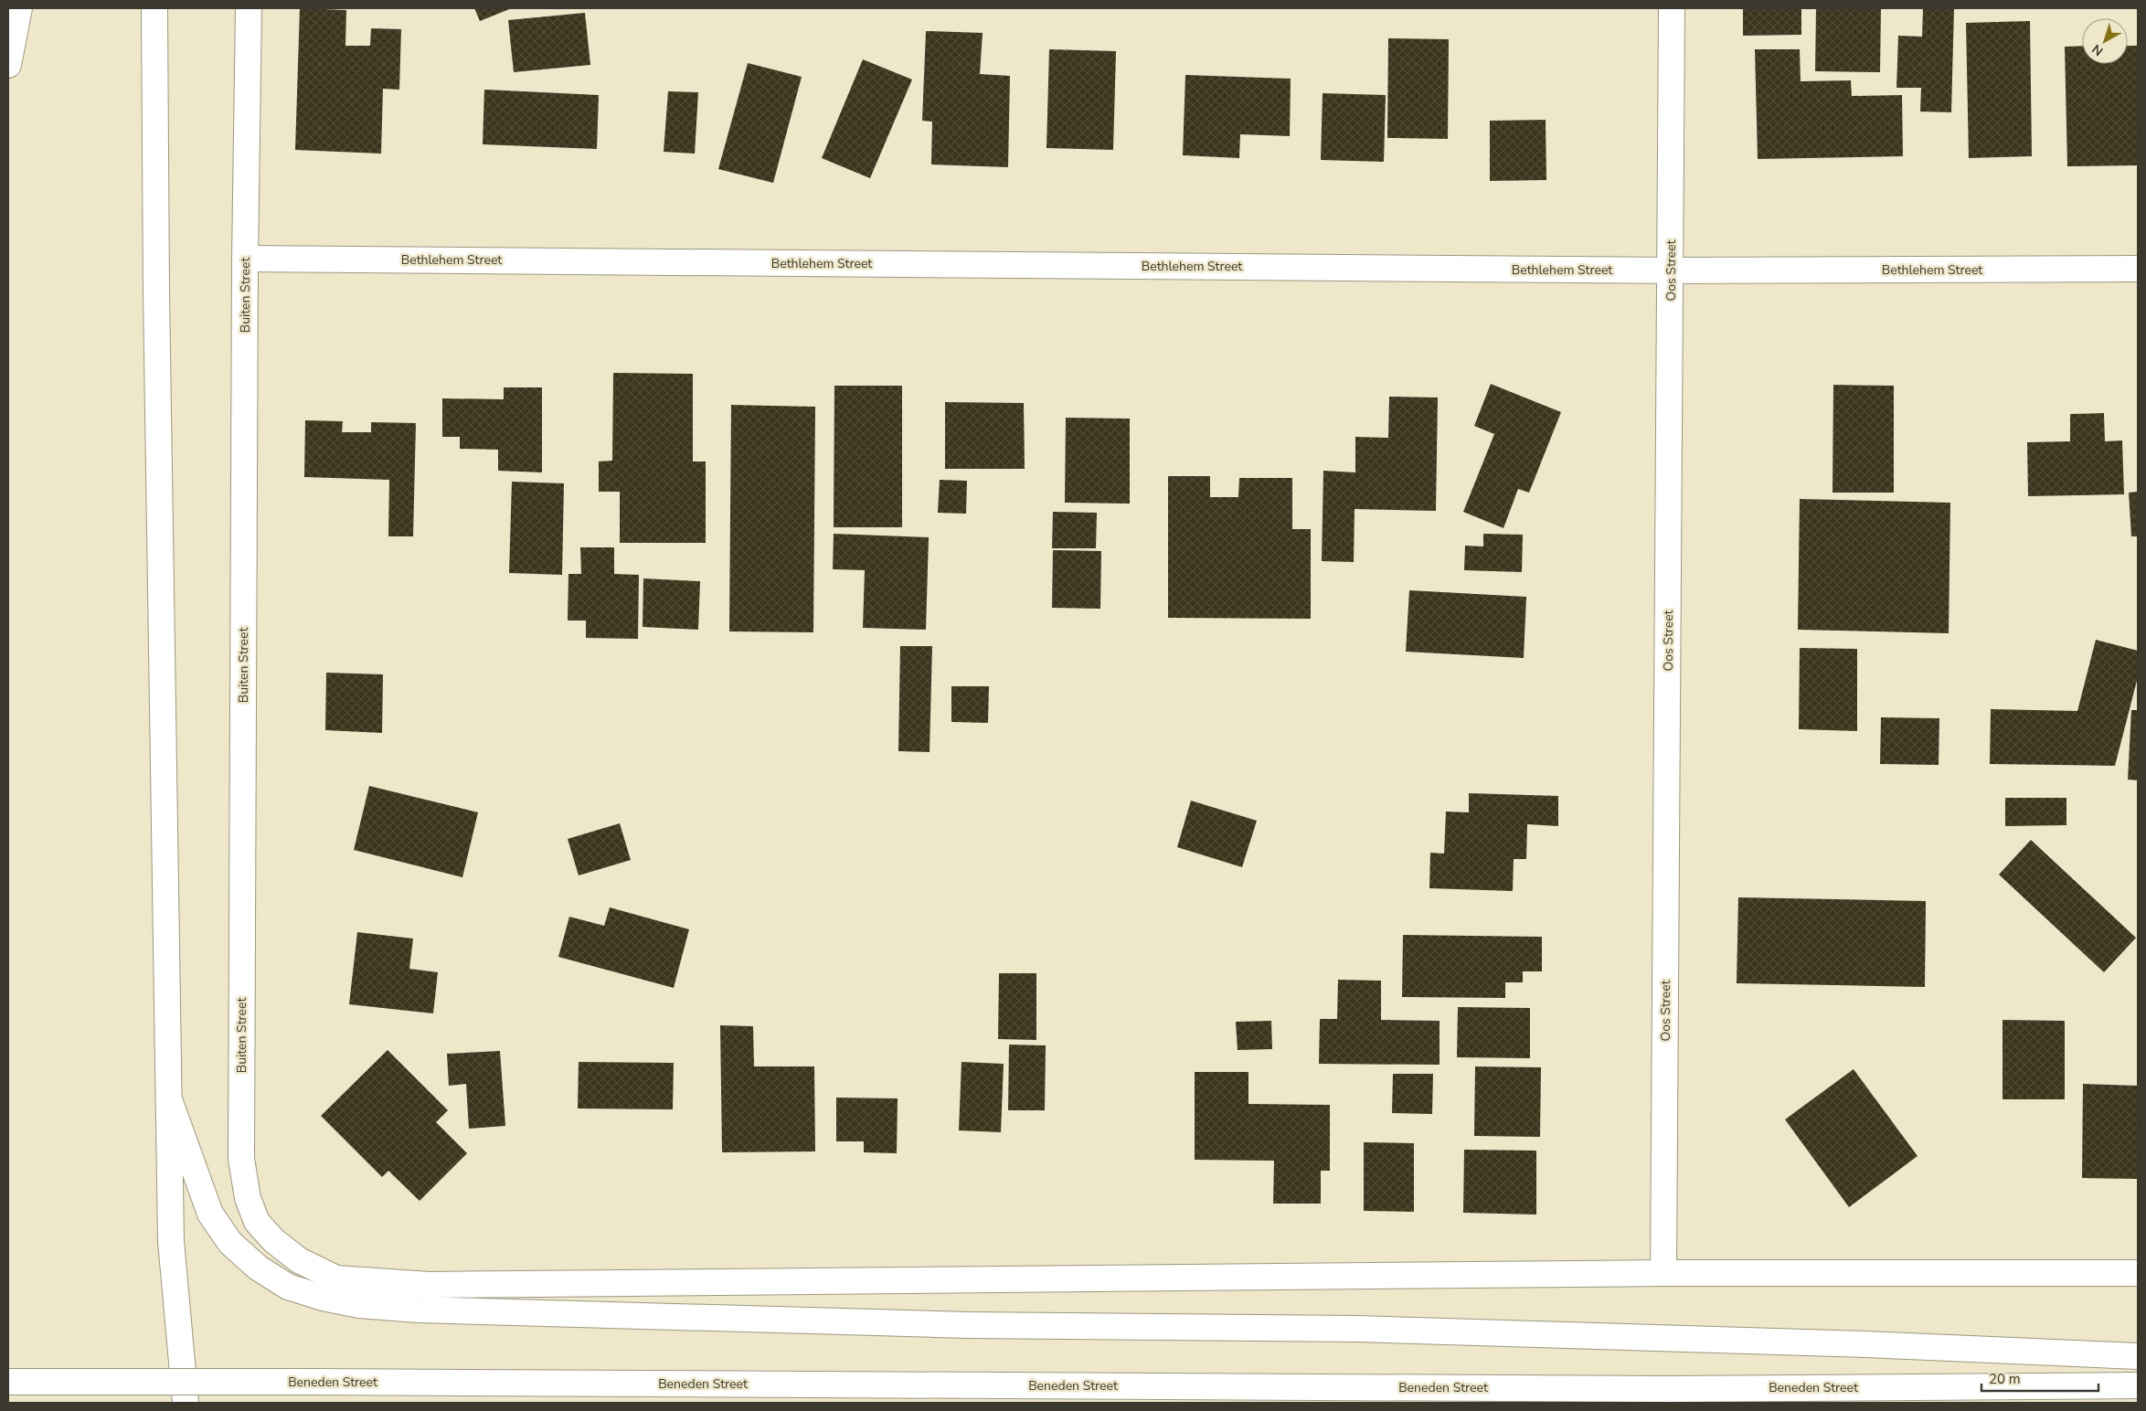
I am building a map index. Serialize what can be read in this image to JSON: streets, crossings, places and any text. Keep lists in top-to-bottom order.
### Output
{
  "streets": {
    "street": [
      "Bethlehem Street",
      "Oos Street",
      "Buiten Street",
      "Beneden Street"
    ]
  },
  "crossings": [
    ["Bethlehem Street", "Oos Street"],
    ["Bethlehem Street", "Buiten Street"],
    ["Oos Street", "Buiten Street"]
  ],
  "scale_bar": "20 m",
  "north": "bottom left"
}
